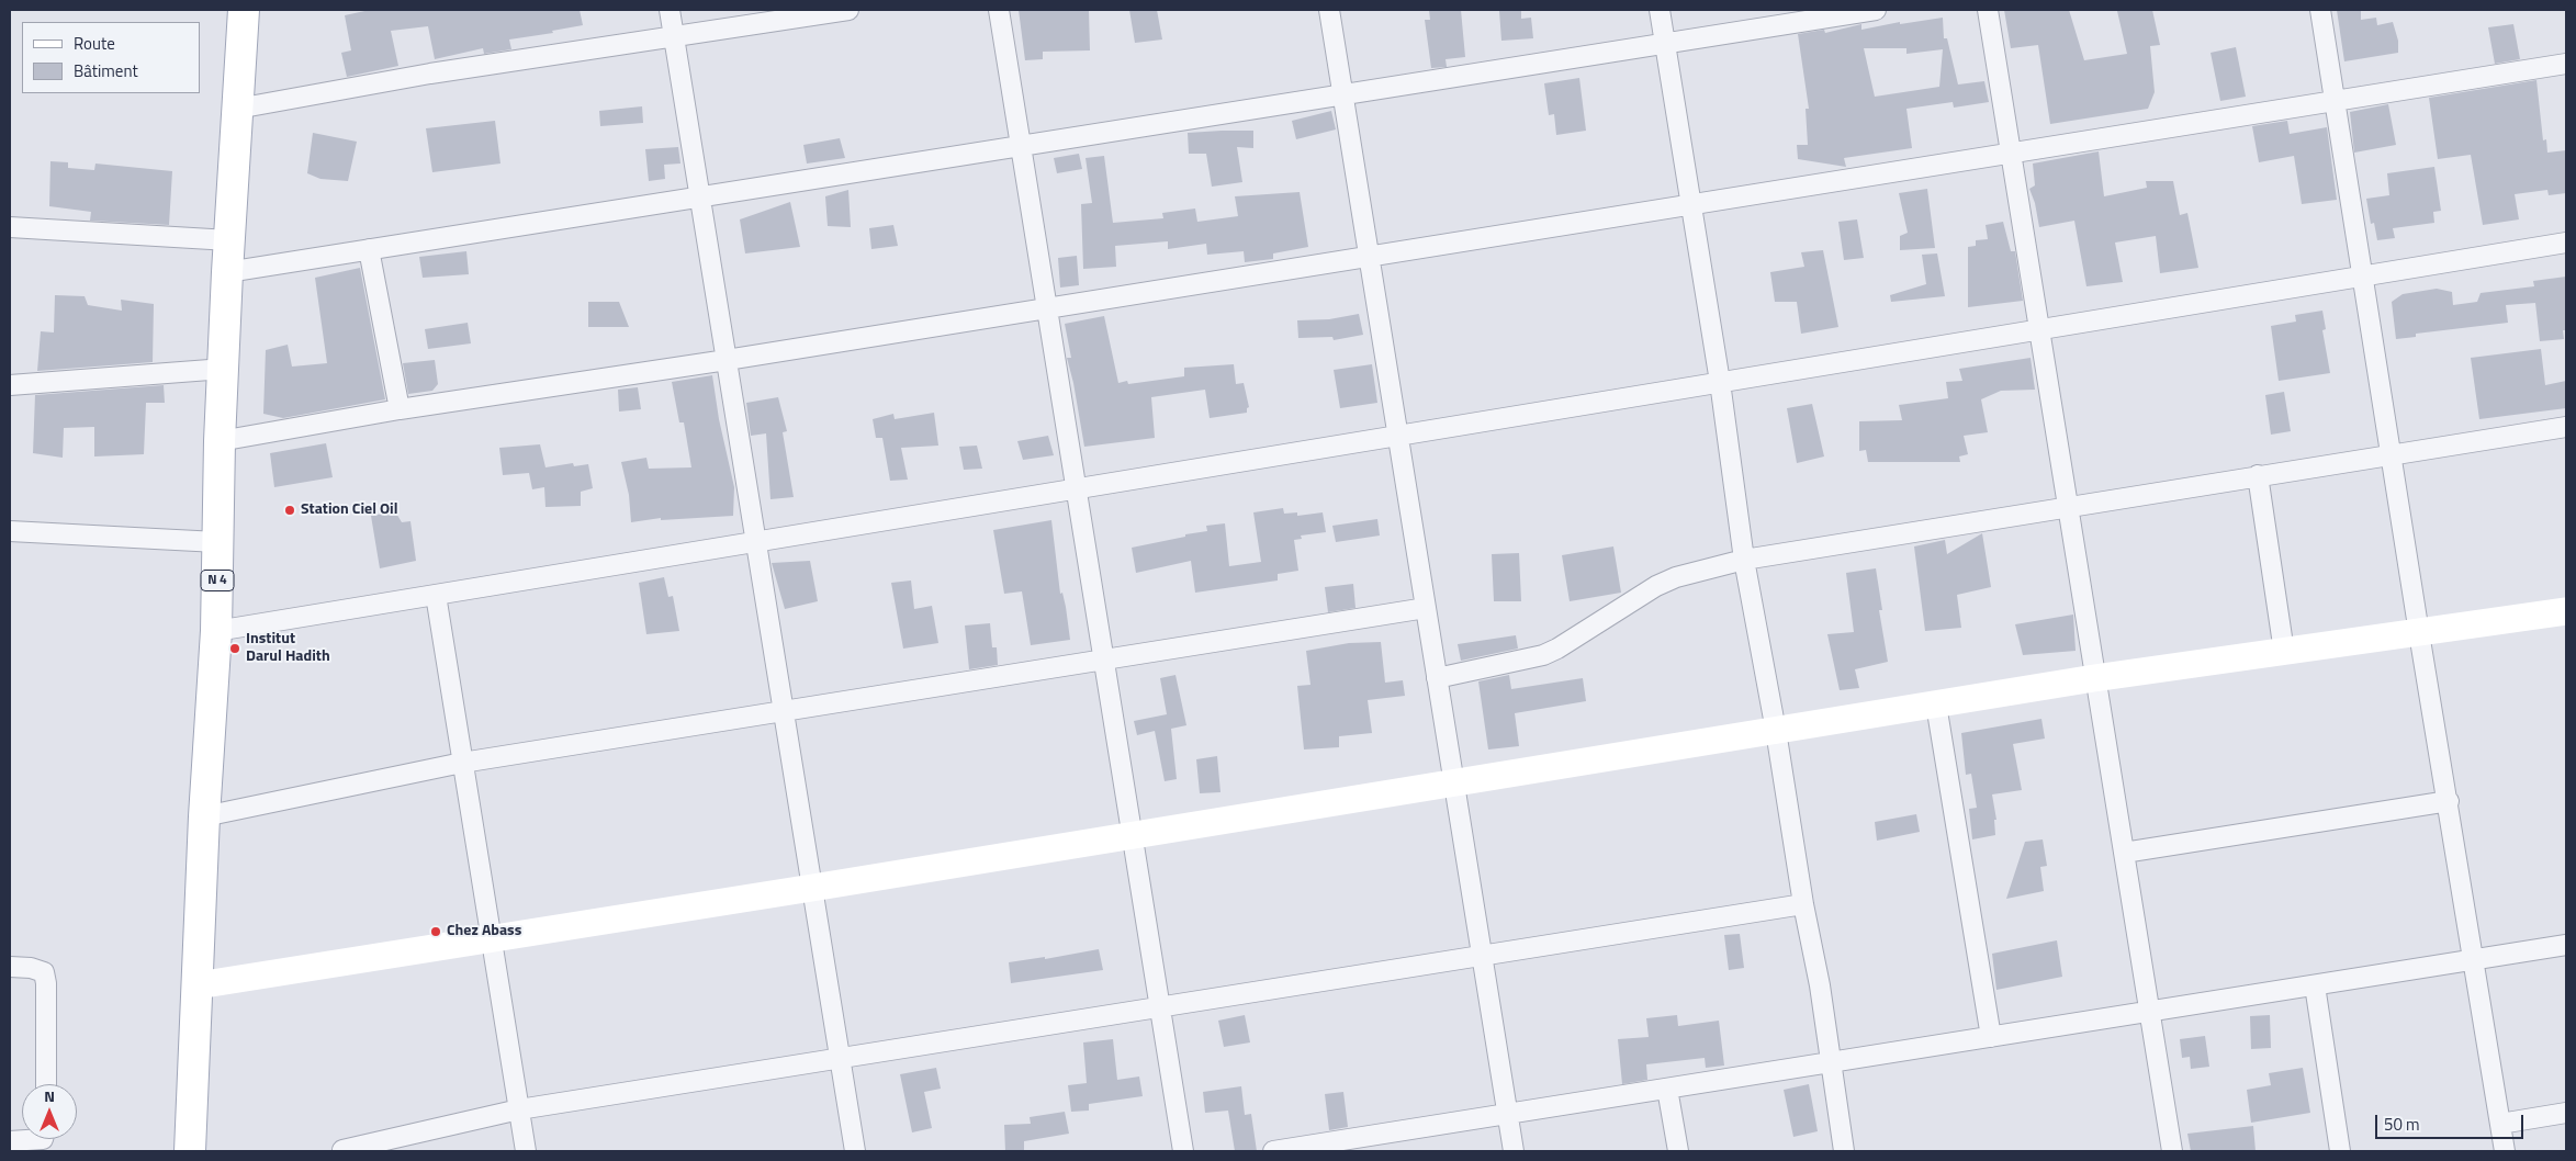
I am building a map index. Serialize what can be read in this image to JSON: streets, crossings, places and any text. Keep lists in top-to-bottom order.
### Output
{
  "streets": {
    "main road": ["N 4"]
  },
  "places": ["Station Ciel Oil", "Institut Darul Hadith", "Chez Abass"],
  "legend": ["Route", "Bâtiment"],
  "scale_bar": "50 m",
  "north": "top"
}
